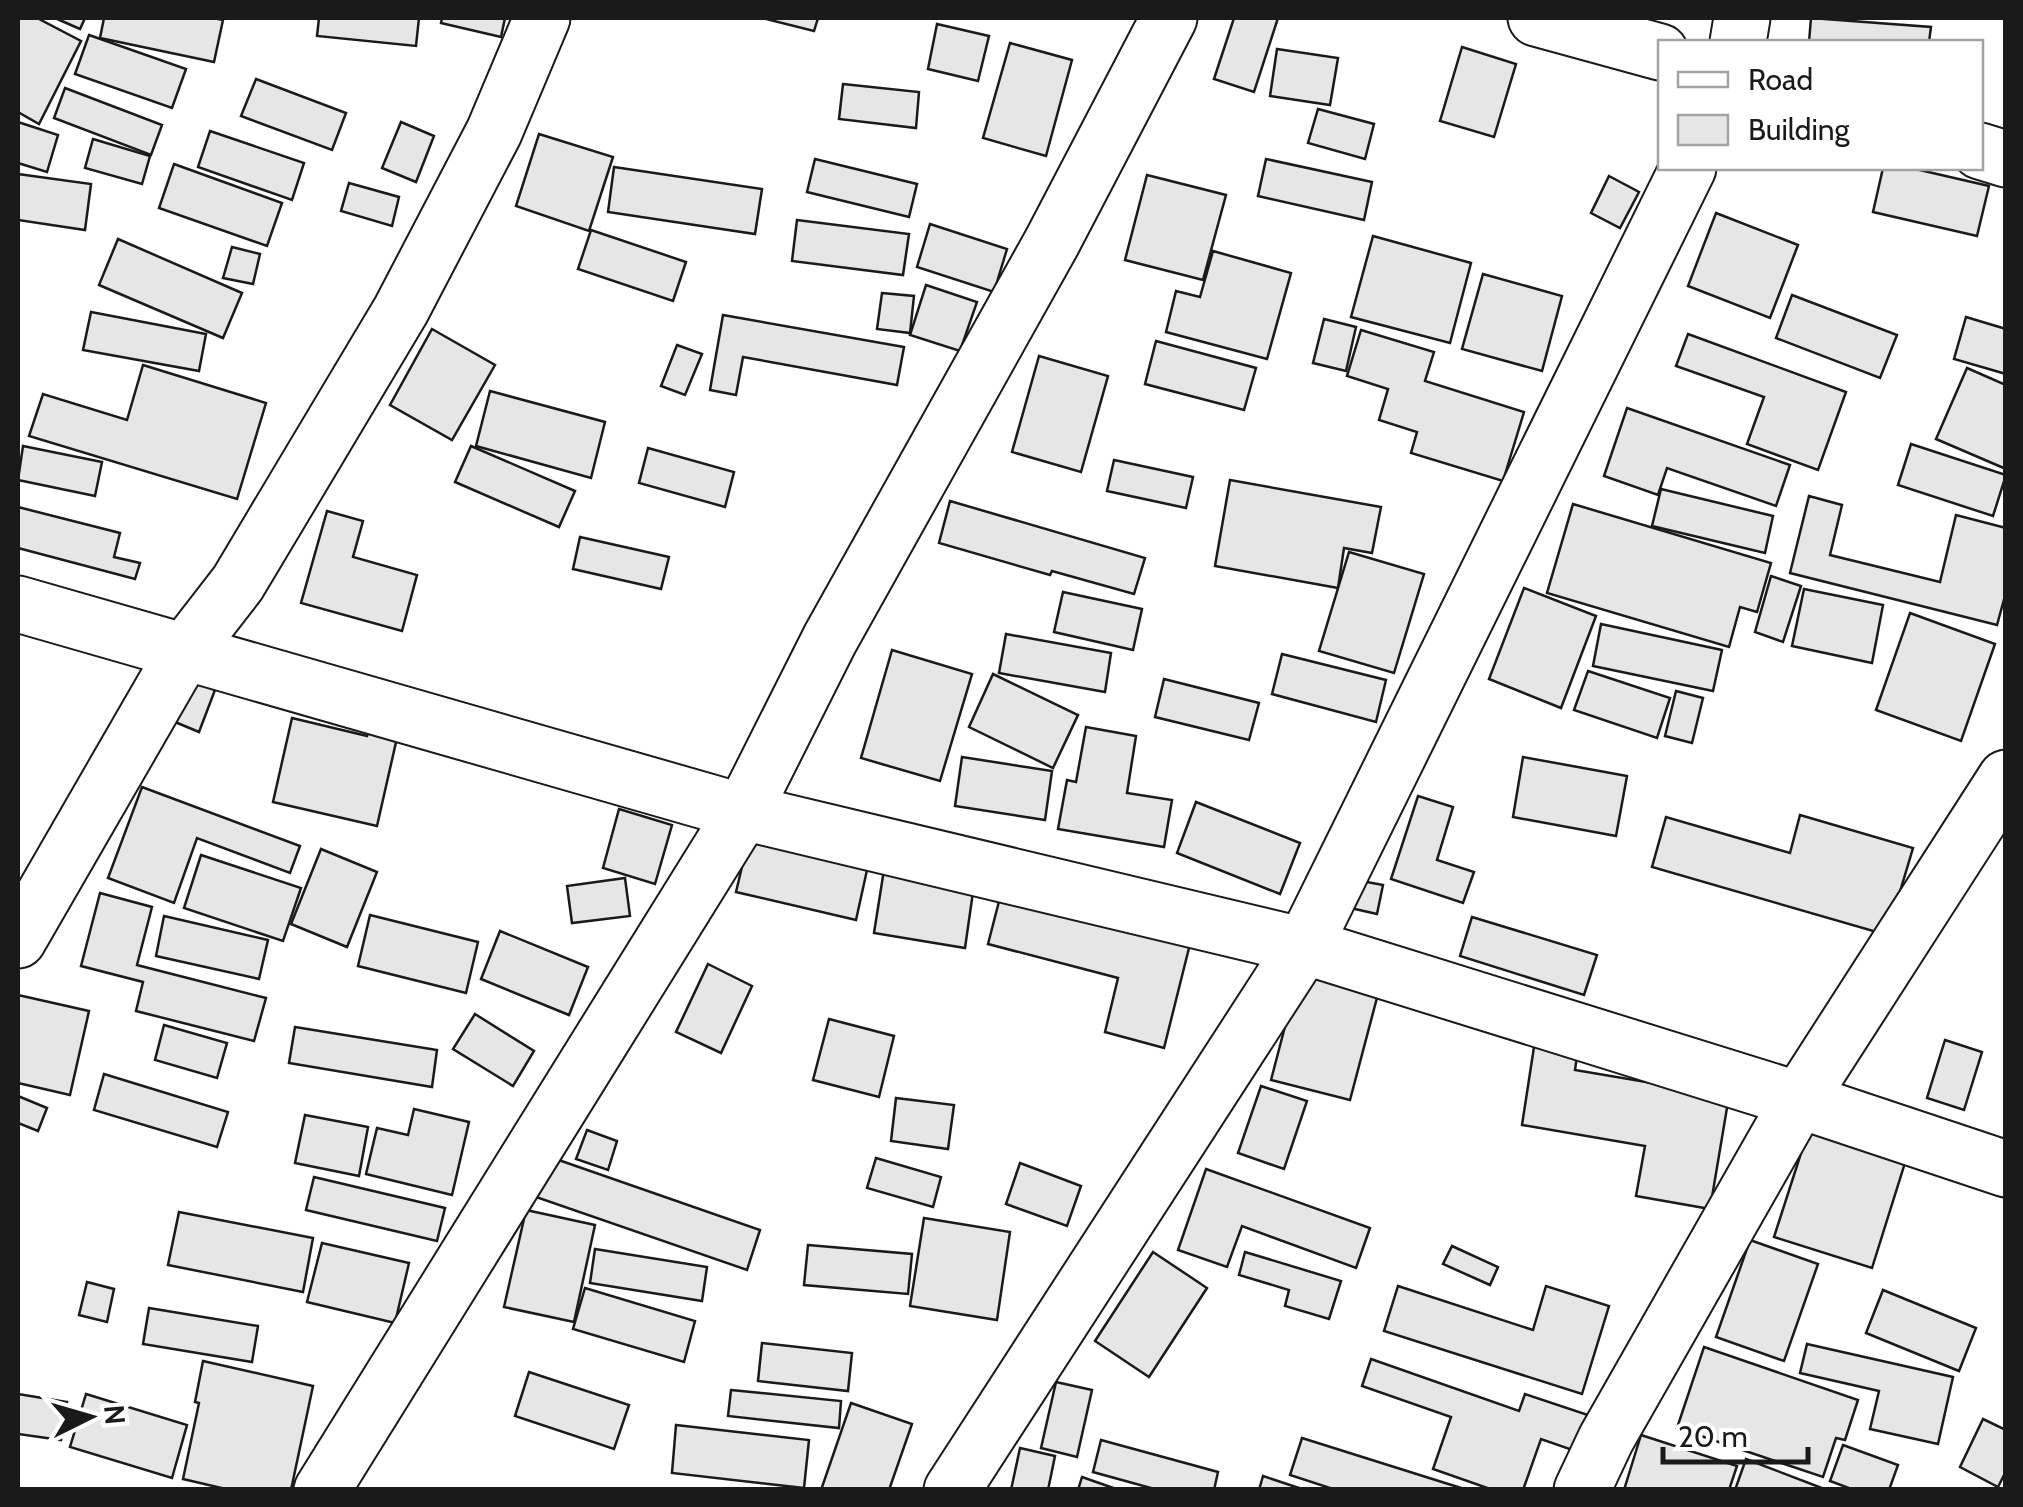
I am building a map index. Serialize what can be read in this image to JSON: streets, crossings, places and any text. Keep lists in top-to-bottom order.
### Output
{
  "legend": ["Road", "Building"],
  "scale_bar": "20 m",
  "north": "right"
}
